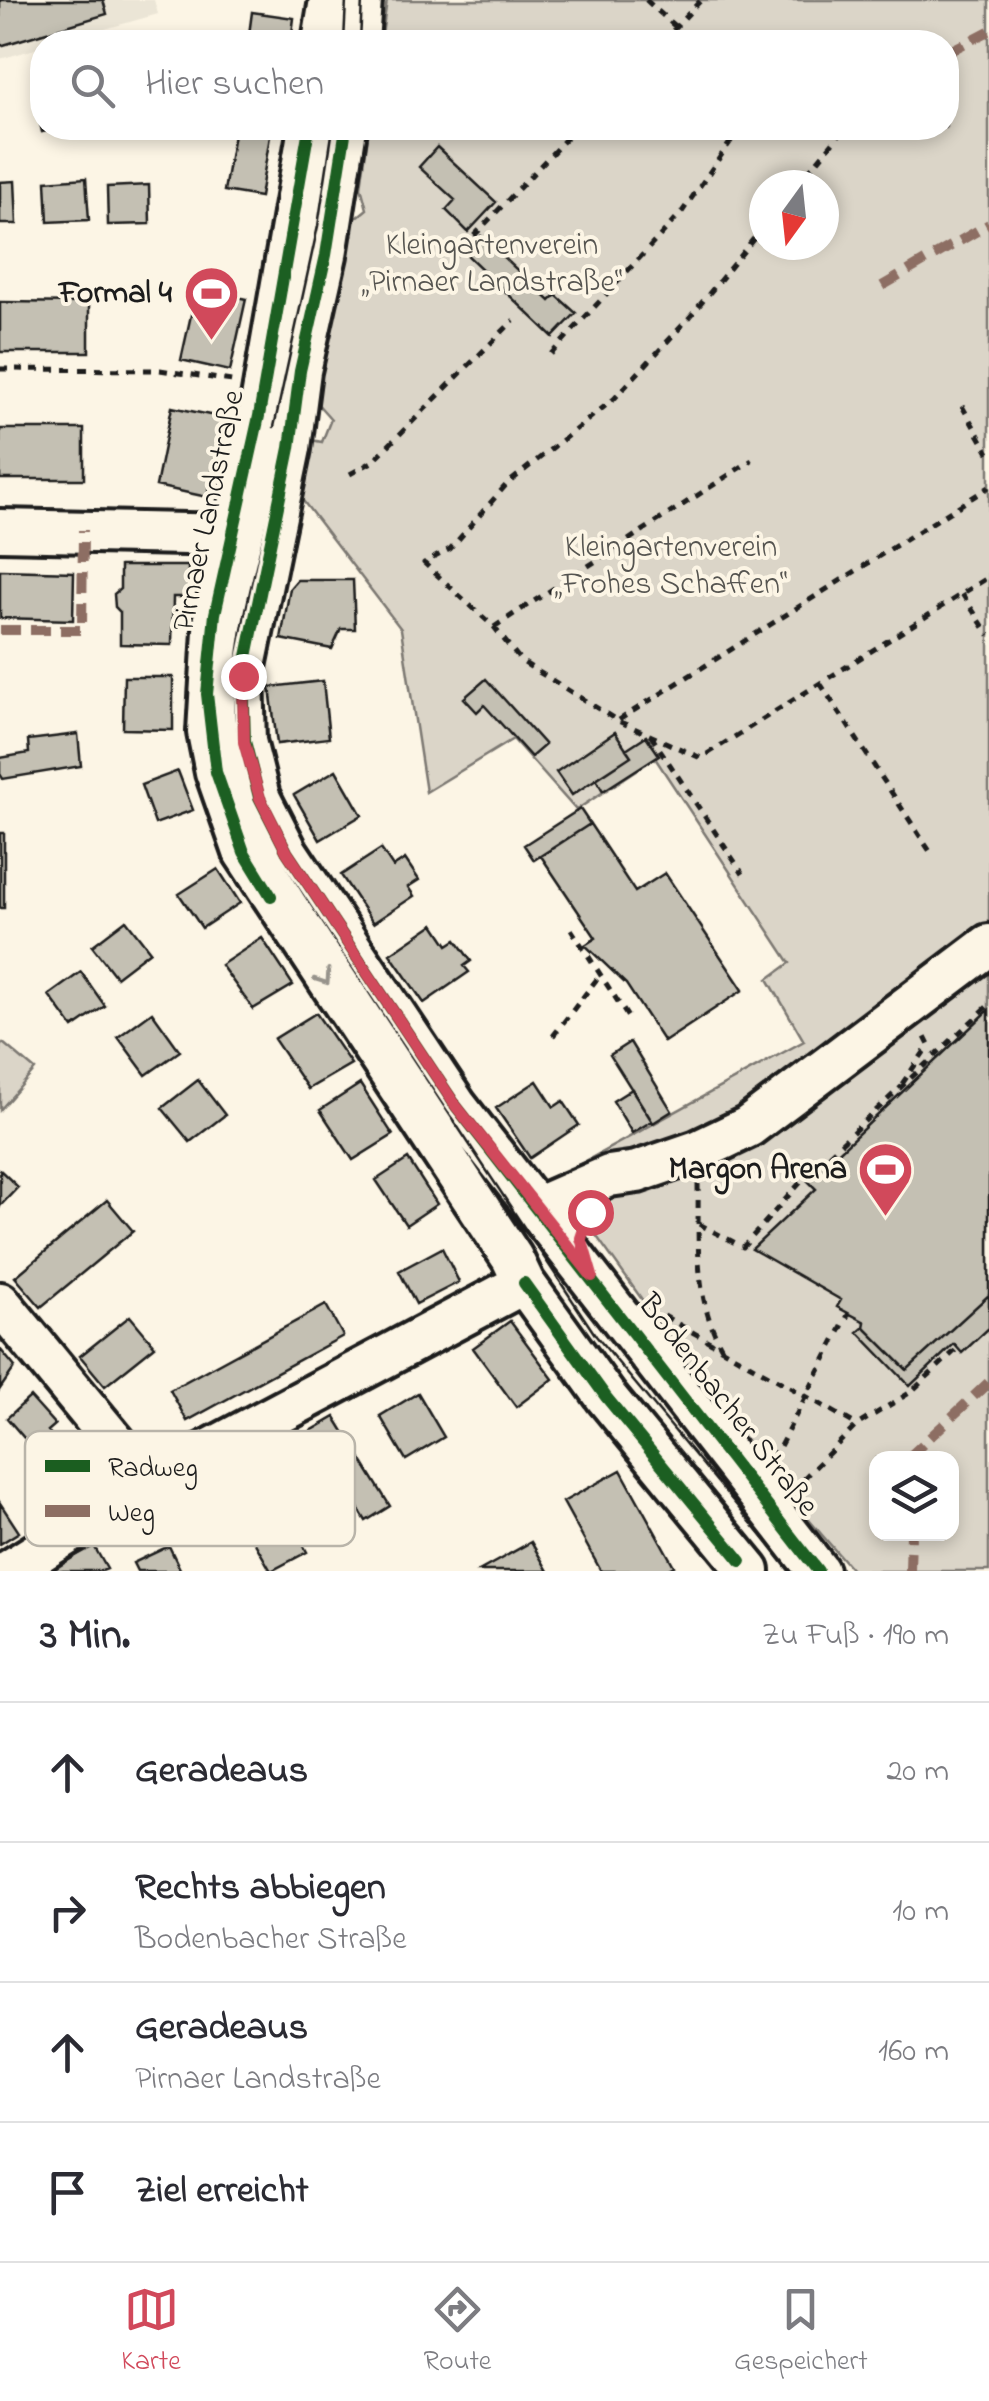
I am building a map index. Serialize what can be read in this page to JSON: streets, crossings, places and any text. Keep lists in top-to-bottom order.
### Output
{
  "streets": {
    "street": ["Pirnaer Landstraße", "Bodenbacher Straße"]
  },
  "crossings": [
    ["Pirnaer Landstraße", "Bodenbacher Straße"]
  ],
  "parks": ["Kleingartenverein „Pirnaer Landstraße“", "Kleingartenverein „Frohes Schaffen“"],
  "places": {
    "sports": ["Formal 4", "Margon Arena"]
  },
  "legend": ["Radweg", "Weg"],
  "north": "bottom",
  "page": {
    "search": "Hier suchen",
    "heading": ["3 Min.", "Zu Fuß · 190 m"],
    "list": [
      ["Geradeaus", "20 m"],
      ["Rechts abbiegen", "Bodenbacher Straße", "10 m"],
      ["Geradeaus", "Pirnaer Landstraße", "160 m"],
      "Ziel erreicht"
    ],
    "nav": ["Karte", "Route", "Gespeichert"]
  }
}
